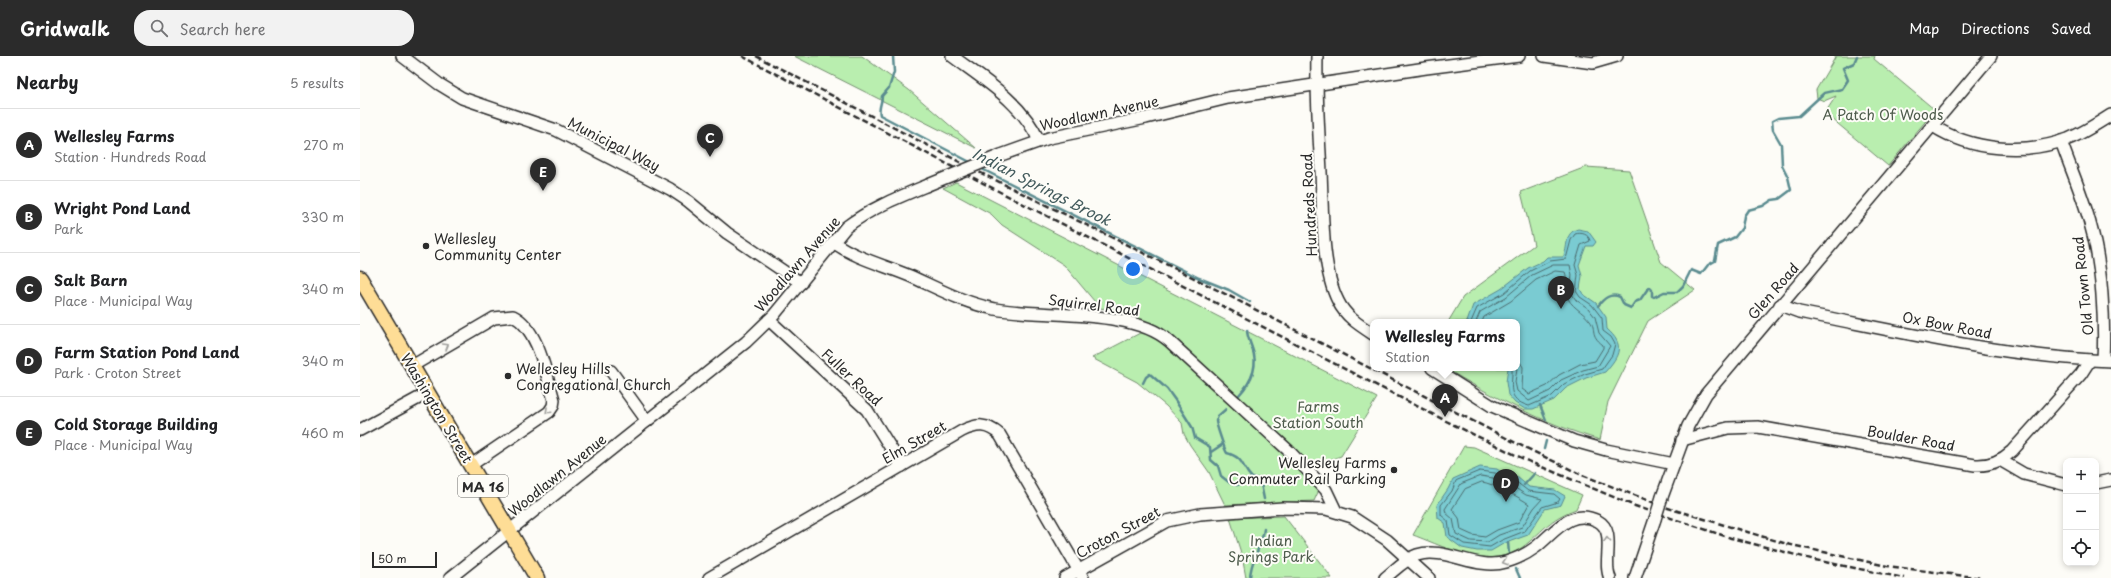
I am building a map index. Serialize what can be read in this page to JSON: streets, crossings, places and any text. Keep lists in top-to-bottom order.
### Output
{
  "streets": {
    "main road": ["Washington Street", "MA 16"],
    "street": [
      "Woodlawn Avenue",
      "Municipal Way",
      "Hundreds Road",
      "Old Town Road",
      "Glen Road",
      "Squirrel Road",
      "Ox Bow Road",
      "Fuller Road",
      "Boulder Road",
      "Elm Street",
      "Croton Street"
    ]
  },
  "crossings": [
    ["Woodlawn Avenue", "Municipal Way"],
    ["Woodlawn Avenue", "Hundreds Road"],
    ["Woodlawn Avenue", "Squirrel Road"],
    ["Woodlawn Avenue", "Fuller Road"],
    ["Woodlawn Avenue", "Washington Street"],
    ["Old Town Road", "Ox Bow Road"],
    ["Glen Road", "Ox Bow Road"],
    ["Glen Road", "Boulder Road"],
    ["Squirrel Road", "Croton Street"],
    ["Ox Bow Road", "Boulder Road"],
    ["Fuller Road", "Elm Street"],
    ["Elm Street", "Croton Street"]
  ],
  "water": ["Indian Springs Brook"],
  "parks": ["A Patch Of Woods", "Farms Station South", "Indian Springs Park"],
  "places": ["Wellesley Community Center", "Wellesley Hills Congregational Church", "Wellesley Farms Commuter Rail Parking"],
  "scale_bar": "50 m",
  "page": {
    "header": "Gridwalk",
    "search": "Search here",
    "nav": ["Map", "Directions", "Saved"],
    "heading": ["Nearby", "5 results"],
    "list": [
      {
        "mark": "A",
        "name": "Wellesley Farms",
        "note": "Station · Hundreds Road",
        "value": "270 m"
      },
      {
        "mark": "B",
        "name": "Wright Pond Land",
        "note": "Park",
        "value": "330 m"
      },
      {
        "mark": "C",
        "name": "Salt Barn",
        "note": "Place · Municipal Way",
        "value": "340 m"
      },
      {
        "mark": "D",
        "name": "Farm Station Pond Land",
        "note": "Park · Croton Street",
        "value": "340 m"
      },
      {
        "mark": "E",
        "name": "Cold Storage Building",
        "note": "Place · Municipal Way",
        "value": "460 m"
      }
    ],
    "pins": [
      "C",
      "E",
      "B",
      "A",
      "D"
    ],
    "popup": ["Wellesley Farms", "Station"],
    "map_buttons": ["+", "−"],
    "scale": "50 m"
  }
}
